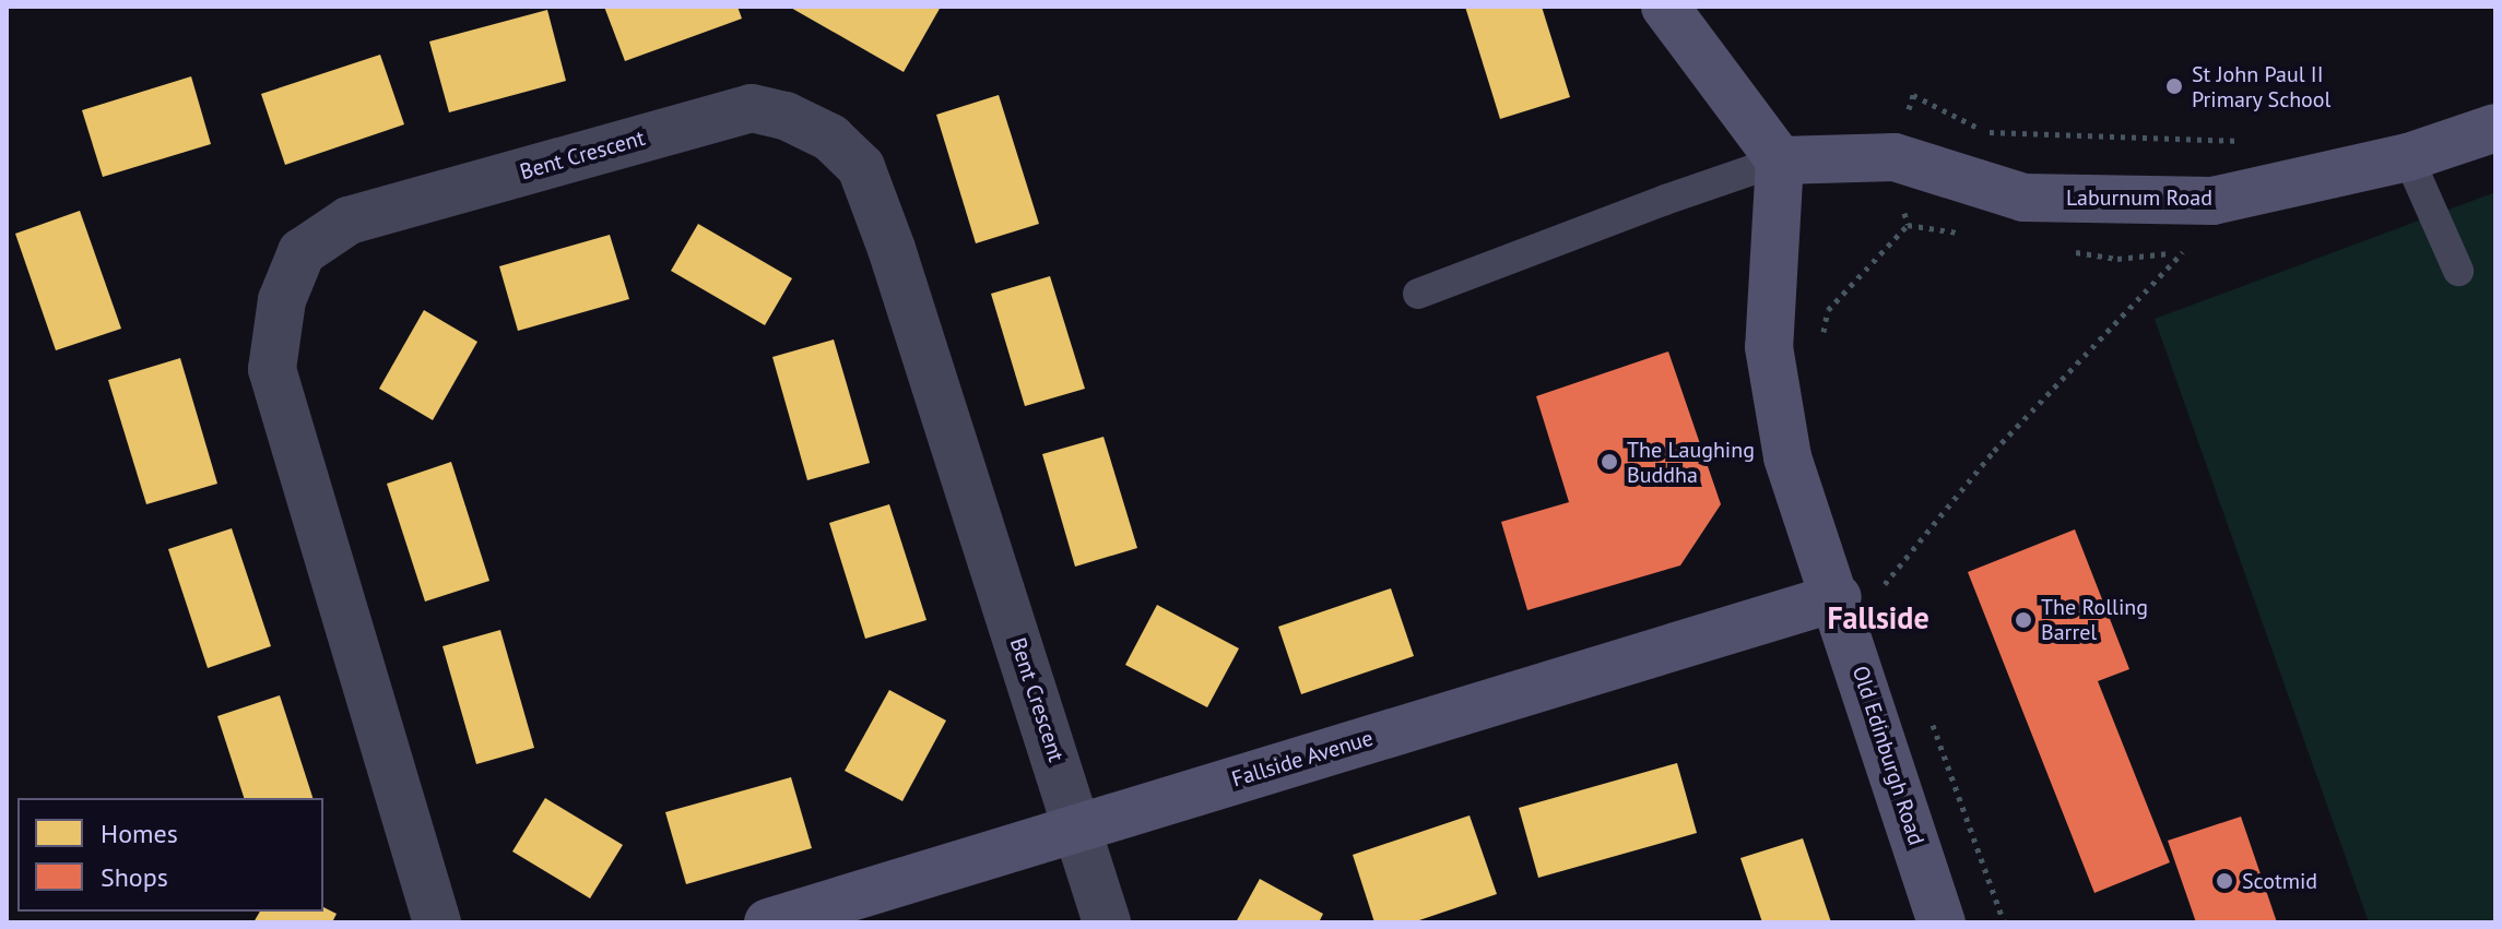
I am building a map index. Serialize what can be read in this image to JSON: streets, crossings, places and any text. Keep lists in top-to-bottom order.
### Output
{
  "streets": {
    "street": [
      "Bent Crescent",
      "Laburnum Road",
      "Old Edinburgh Road",
      "Fallside Avenue"
    ]
  },
  "crossings": [
    ["Bent Crescent", "Fallside Avenue"],
    ["Laburnum Road", "Old Edinburgh Road"],
    ["Old Edinburgh Road", "Fallside Avenue"]
  ],
  "districts": ["Fallside"],
  "places": [
    "St John Paul II Primary School",
    "The Laughing Buddha",
    "The Rolling Barrel",
    "Scotmid"
  ],
  "legend": ["Homes", "Shops"]
}
